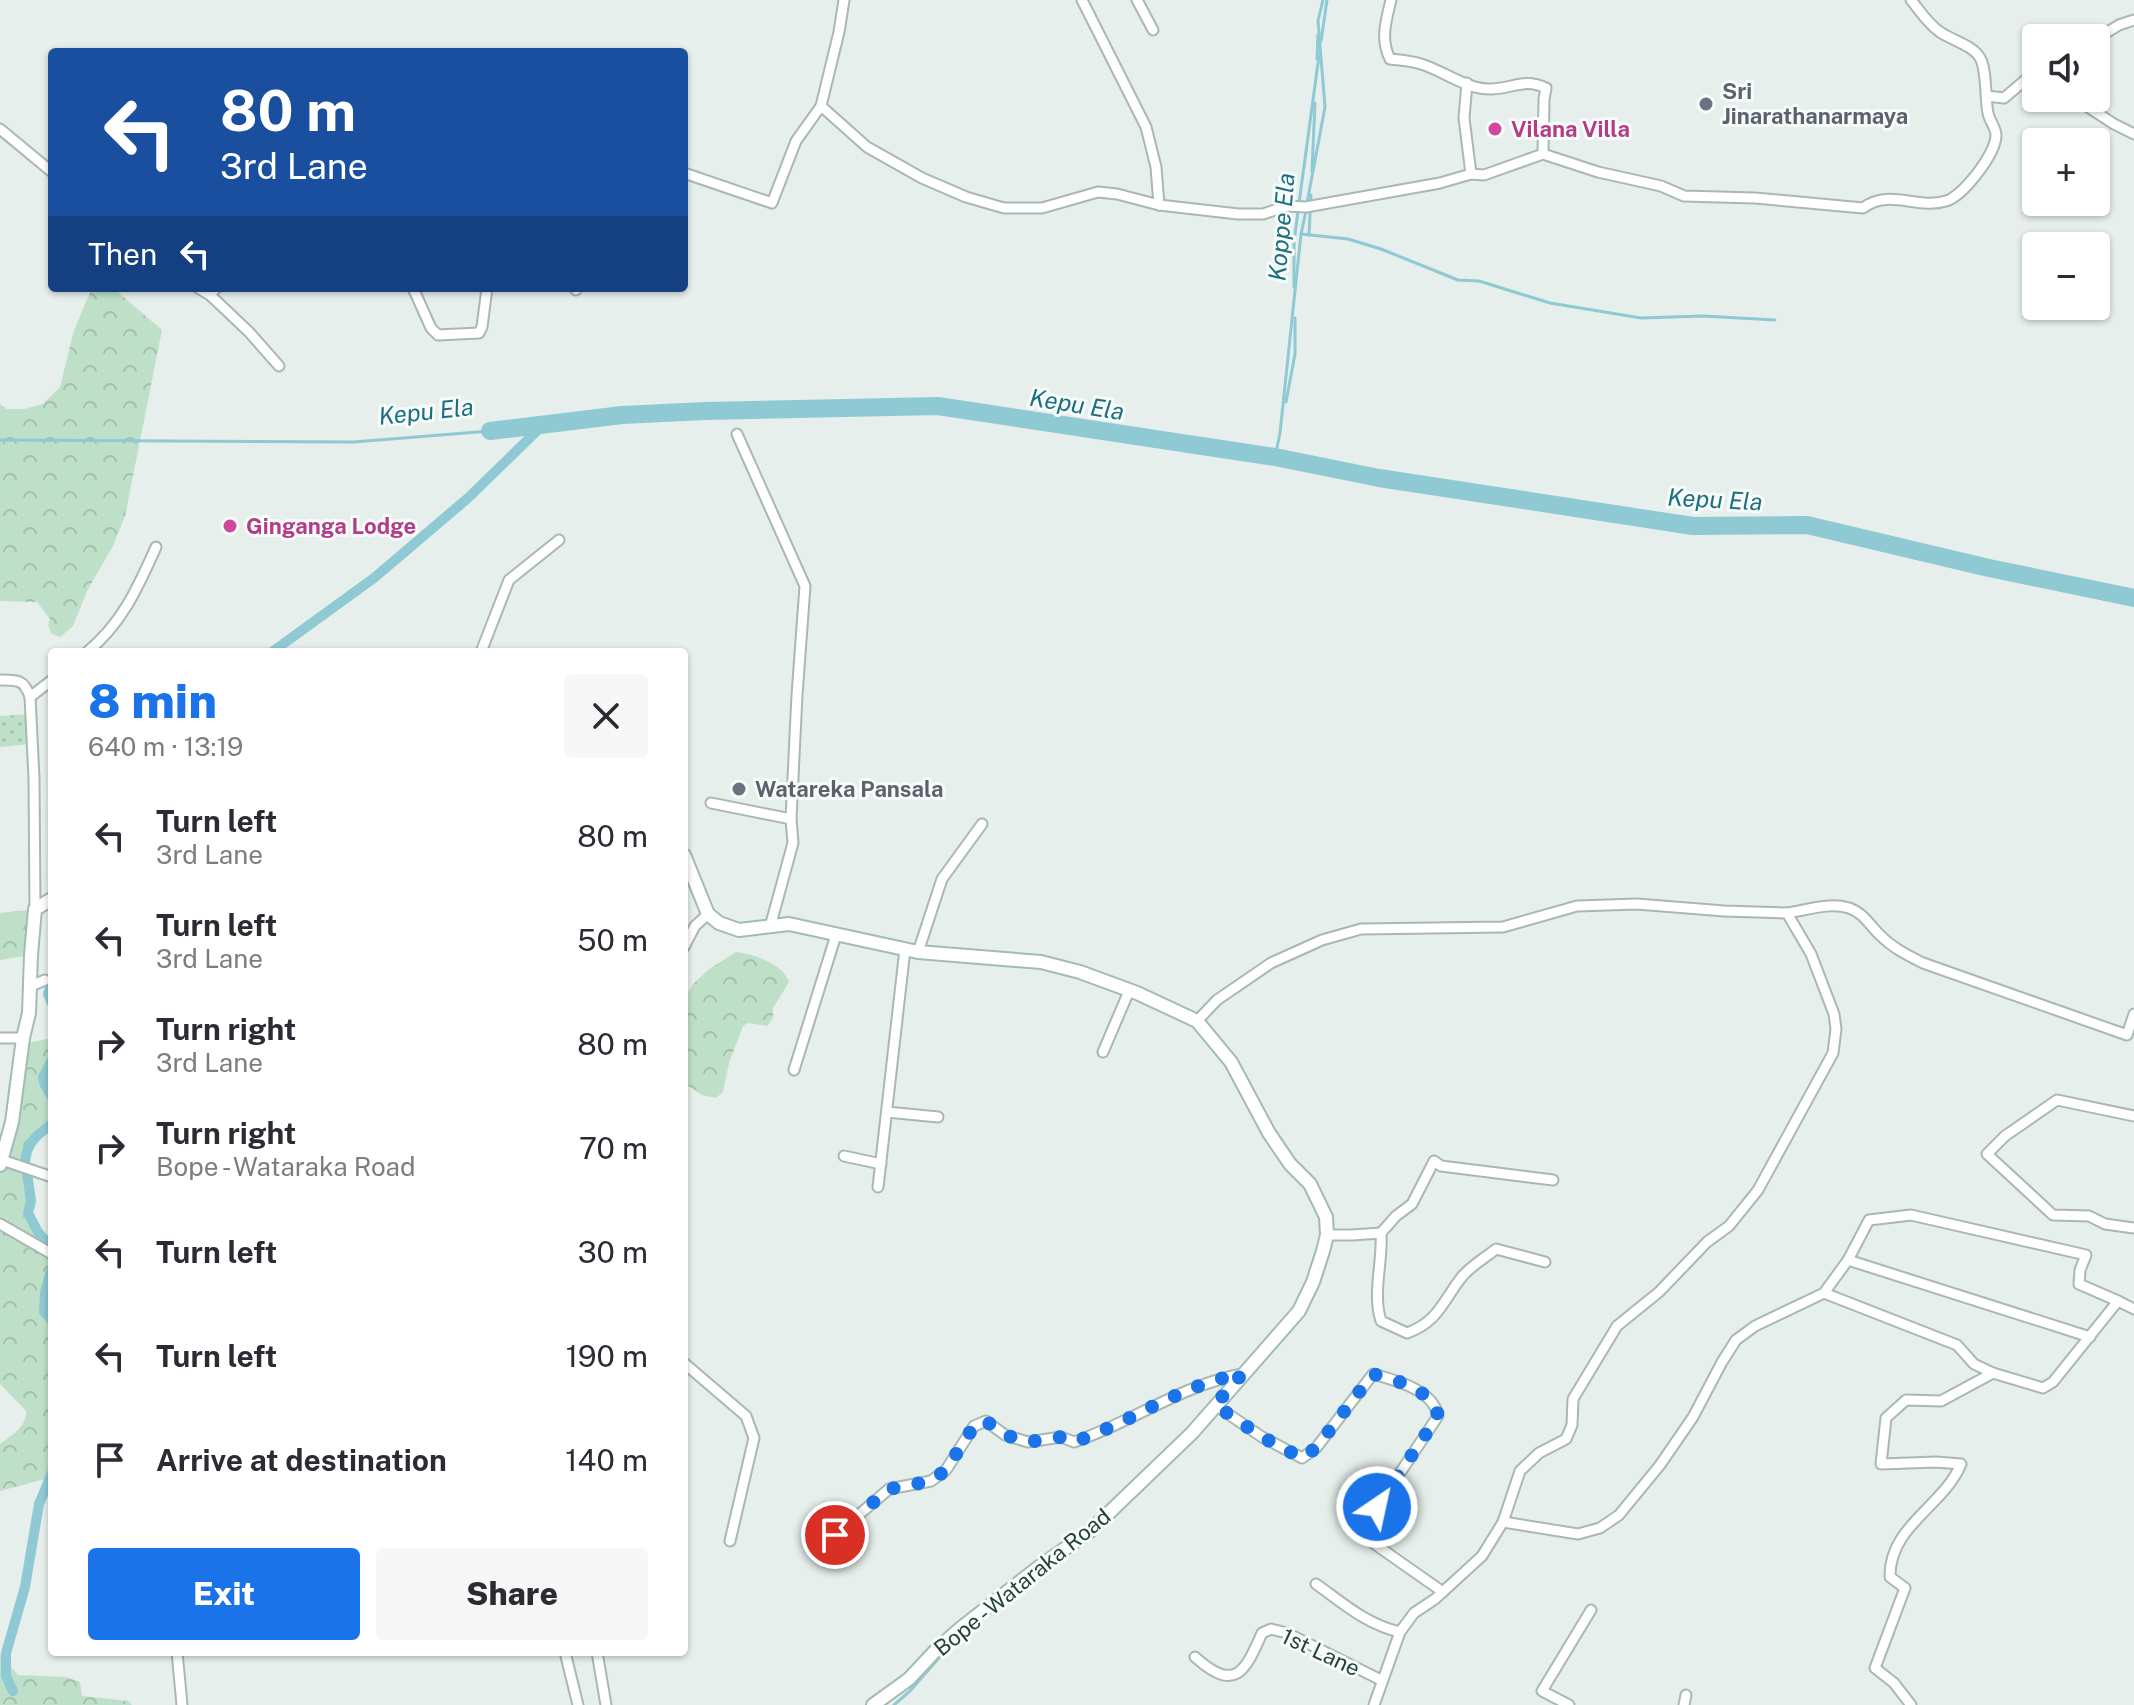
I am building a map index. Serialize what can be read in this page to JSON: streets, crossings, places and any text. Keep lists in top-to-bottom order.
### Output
{
  "streets": {
    "street": ["Bope - Wataraka Road", "1st Lane"]
  },
  "water": ["Koppe Ela", "Kepu Ela"],
  "places": [
    "Sri Jinarathanarmaya",
    "Vilana Villa",
    "Ginganga Lodge",
    "Watareka Pansala"
  ],
  "page": {
    "map_buttons": ["+", "−"],
    "turn": ["80 m", "3rd Lane"],
    "then": "Then",
    "heading": ["8 min", "640 m · 13:19"],
    "list": [
      {
        "name": "Turn left",
        "note": "3rd Lane",
        "value": "80 m"
      },
      {
        "name": "Turn left",
        "note": "3rd Lane",
        "value": "50 m"
      },
      {
        "name": "Turn right",
        "note": "3rd Lane",
        "value": "80 m"
      },
      {
        "name": "Turn right",
        "note": "Bope - Wataraka Road",
        "value": "70 m"
      },
      {
        "name": "Turn left",
        "value": "30 m"
      },
      {
        "name": "Turn left",
        "value": "190 m"
      },
      {
        "name": "Arrive at destination",
        "value": "140 m"
      }
    ],
    "buttons": ["Exit", "Share"]
  }
}
